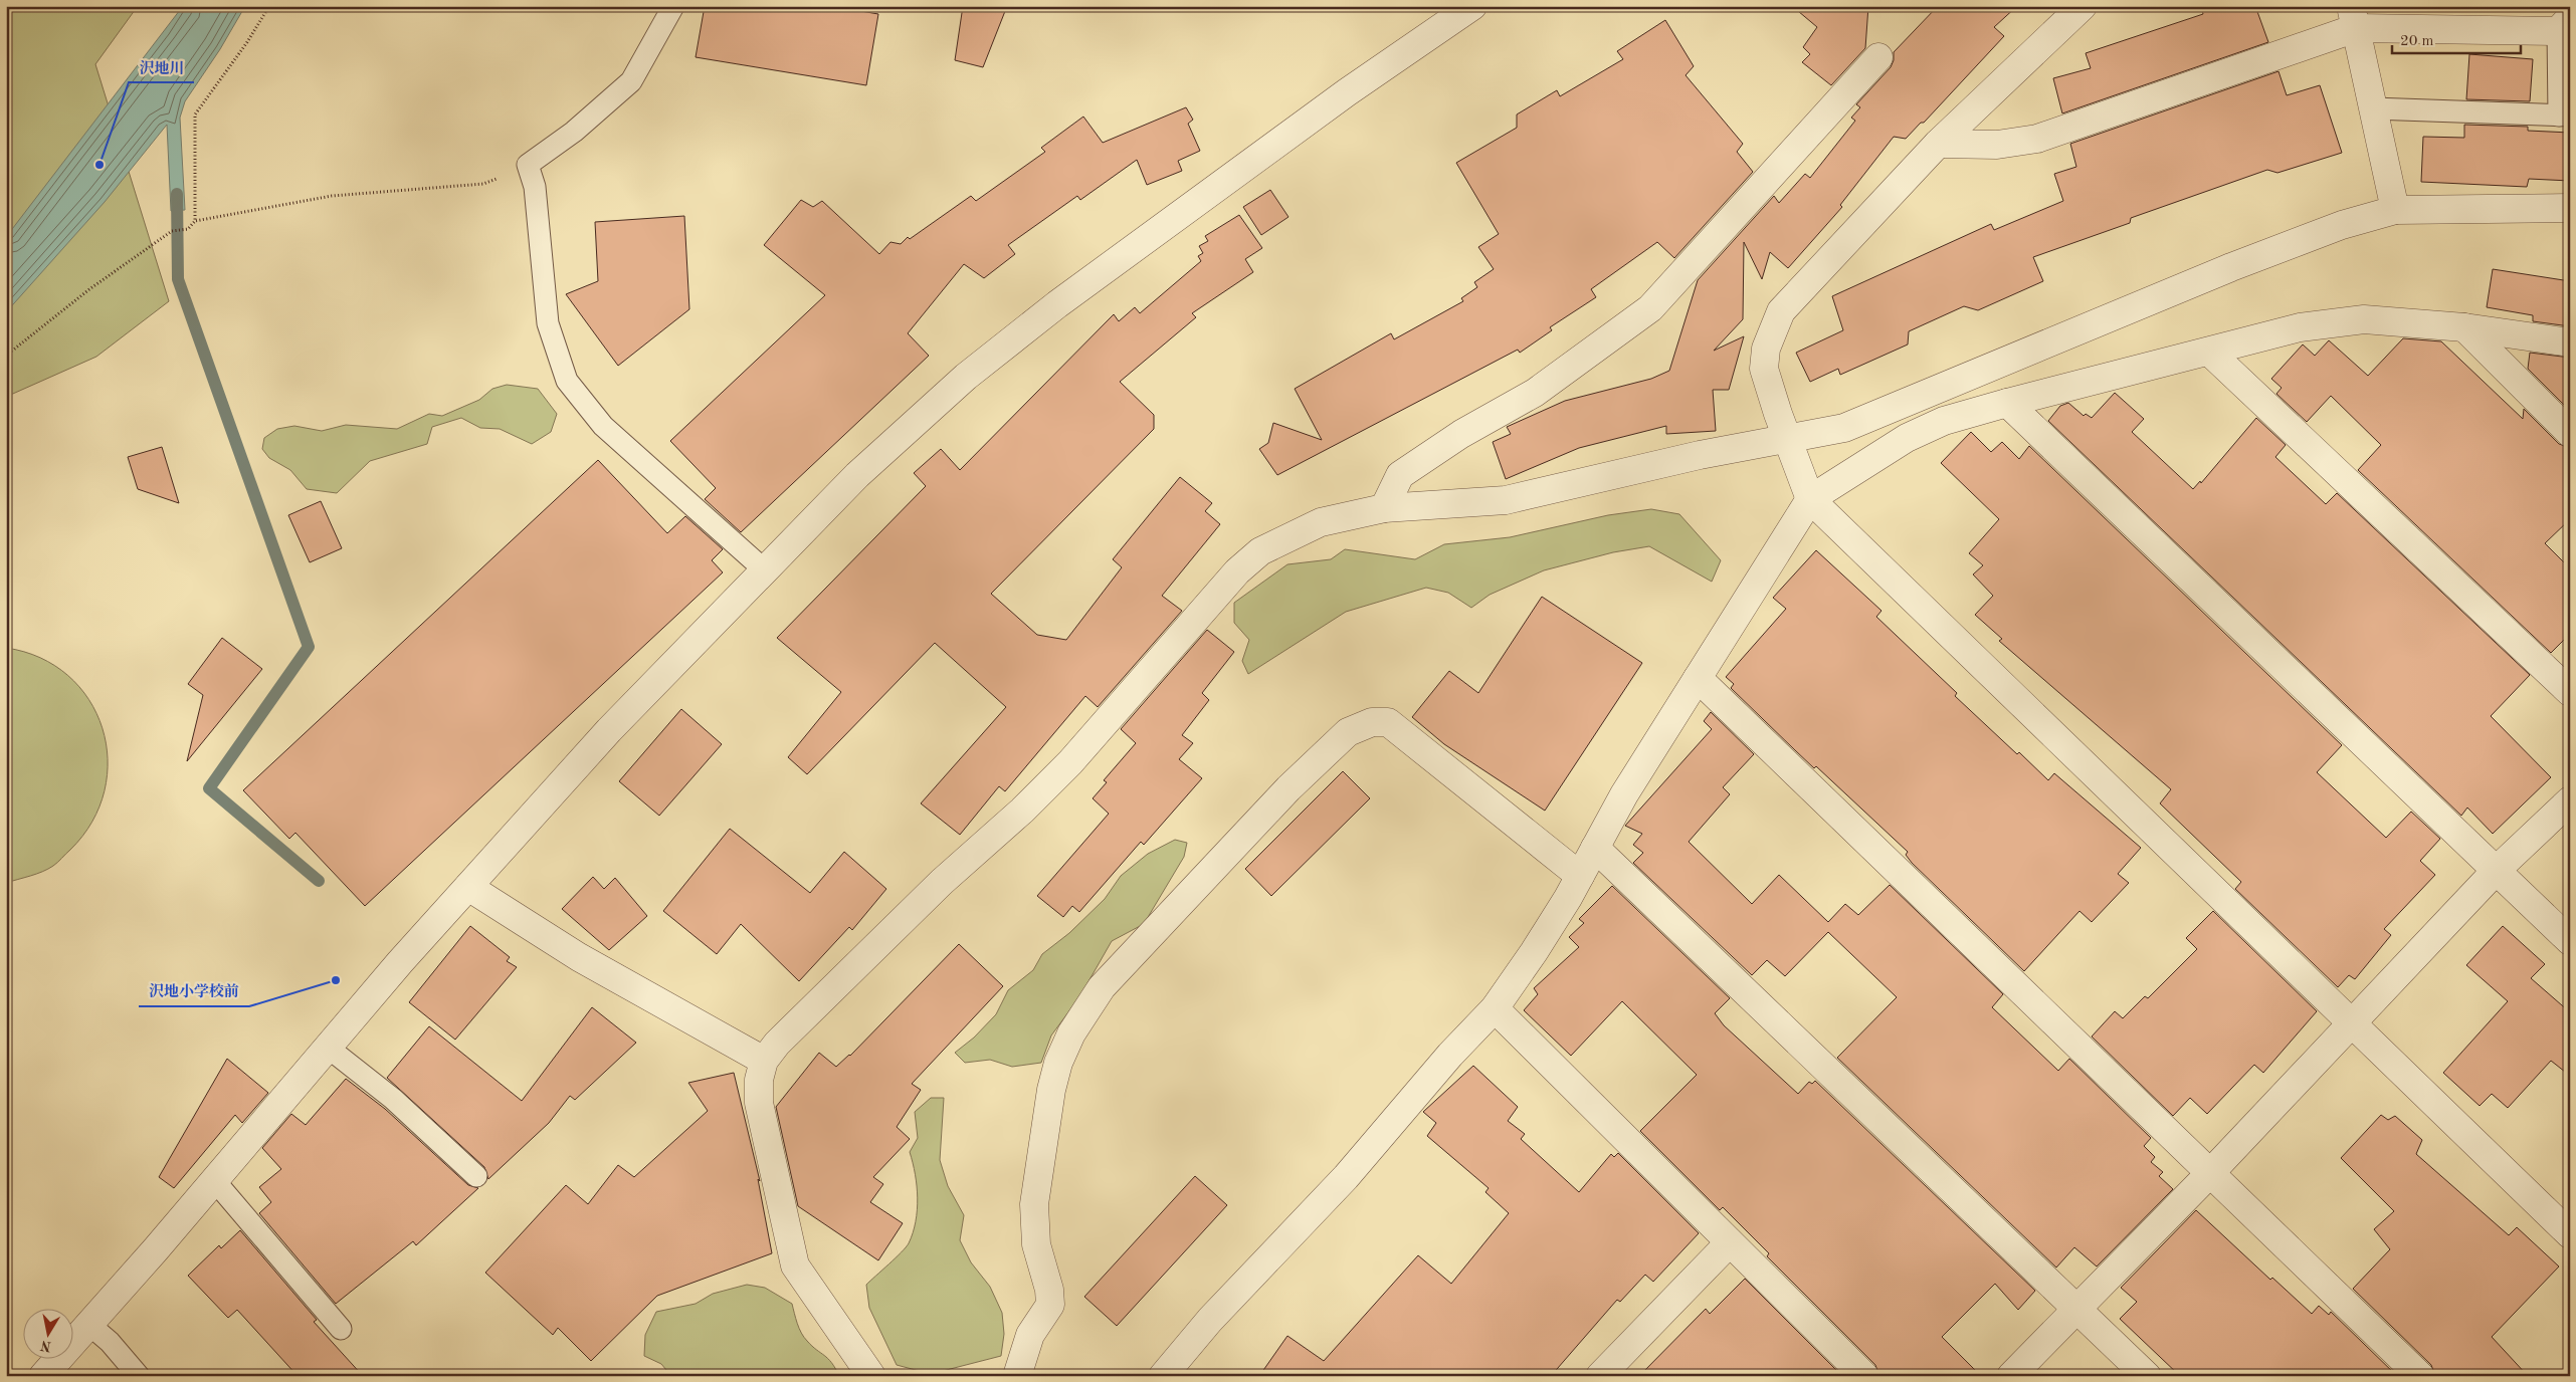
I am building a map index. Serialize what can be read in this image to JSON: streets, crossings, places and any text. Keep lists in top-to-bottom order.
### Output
{
  "places": ["沢地川", "沢地小学校前"],
  "scale_bar": "20 m",
  "north": "bottom"
}
